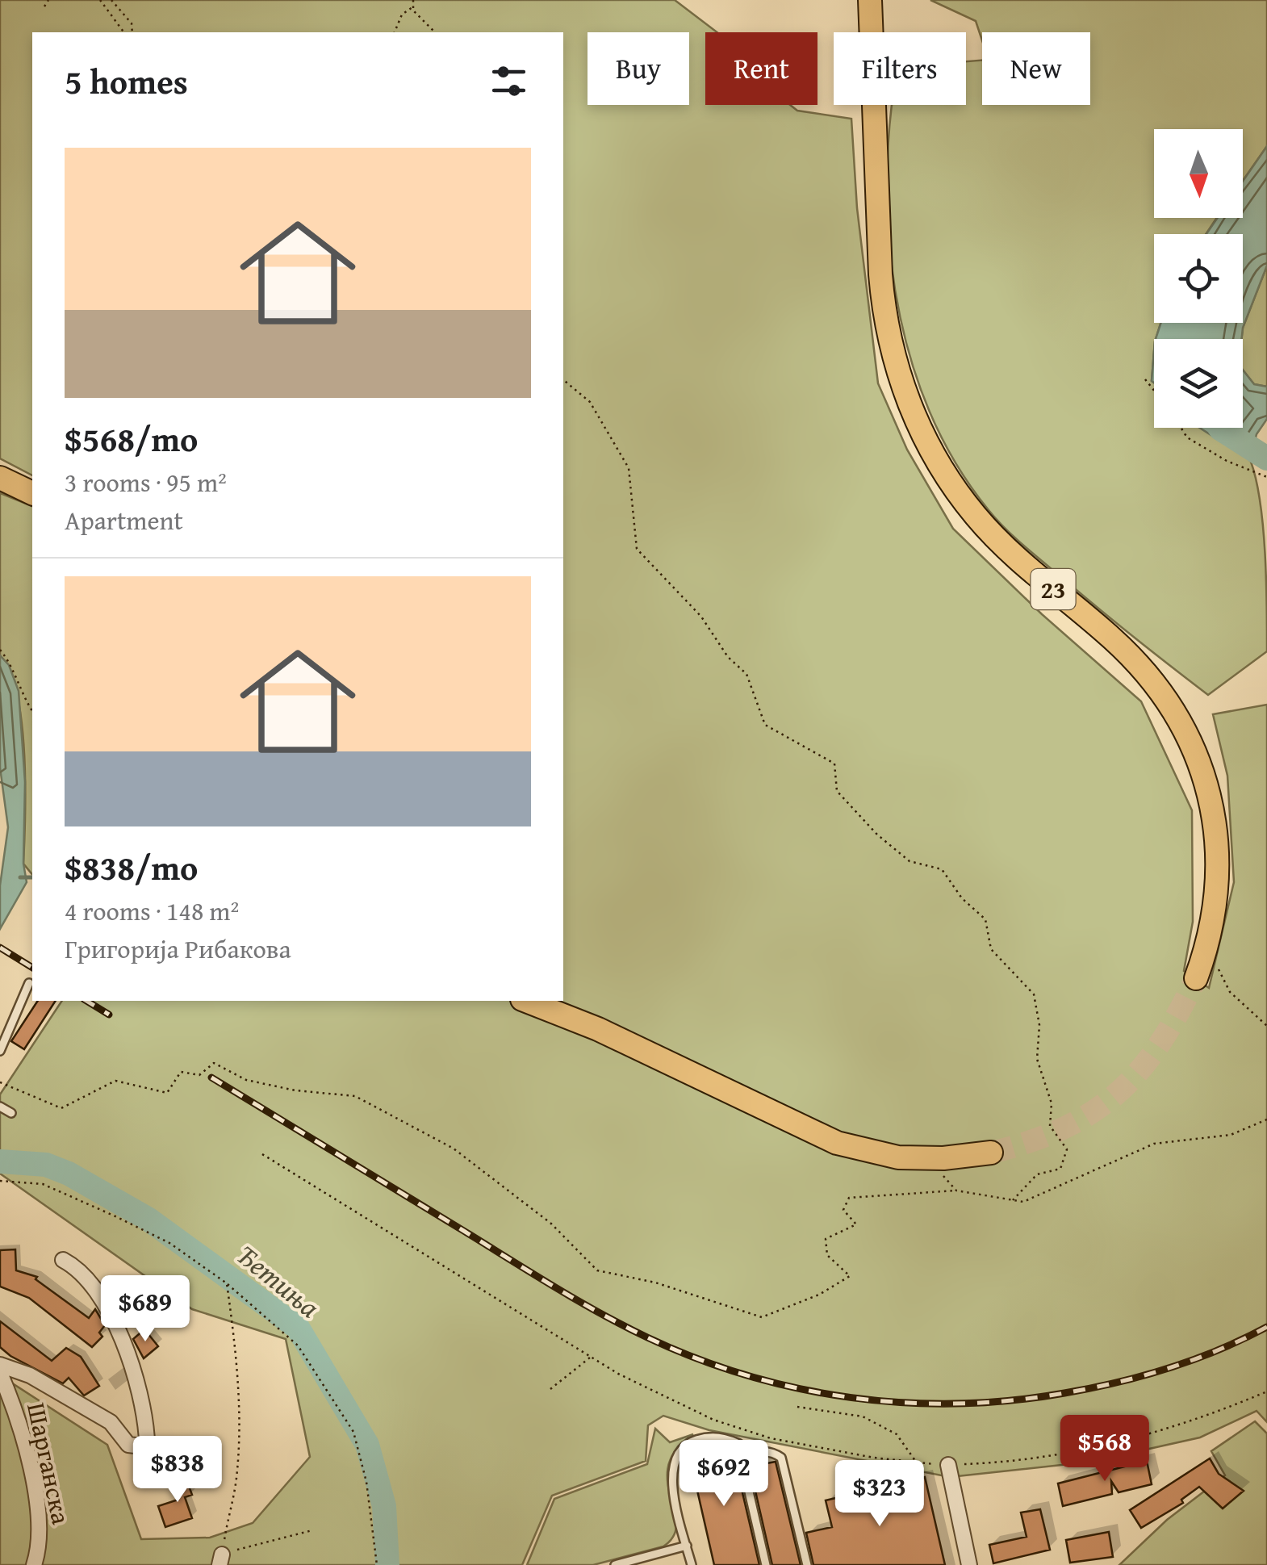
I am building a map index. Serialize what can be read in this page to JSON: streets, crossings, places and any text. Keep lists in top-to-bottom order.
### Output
{
  "streets": {
    "main road": ["23"],
    "street": ["Шарганска"]
  },
  "water": ["Ђетиња"],
  "north": "bottom",
  "page": {
    "chip": [
      "Buy",
      "Rent",
      "Filters",
      "New"
    ],
    "heading": "5 homes",
    "list": [
      {
        "name": "$568/mo",
        "note": "3 rooms · 95 m² · Apartment"
      },
      {
        "name": "$838/mo",
        "note": "4 rooms · 148 m² · Григорија Рибакова"
      }
    ],
    "price": [
      "$689",
      "$568",
      "$838",
      "$692",
      "$323"
    ]
  }
}
